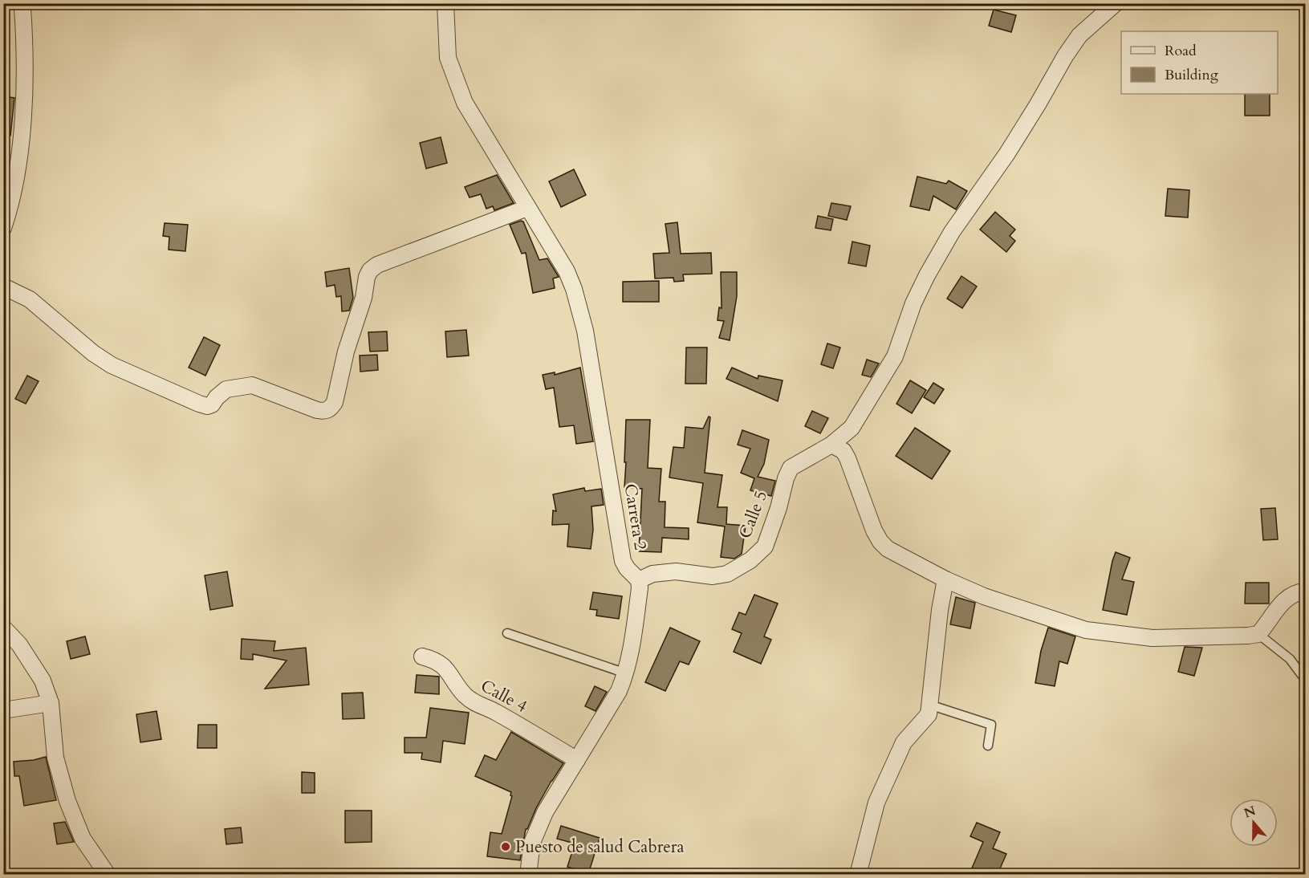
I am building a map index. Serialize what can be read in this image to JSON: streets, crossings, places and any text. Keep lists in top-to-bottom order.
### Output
{
  "streets": {
    "street": ["Calle 5", "Carrera 2", "Calle 4"]
  },
  "crossings": [
    ["Calle 5", "Carrera 2"]
  ],
  "places": ["Puesto de salud Cabrera"],
  "legend": ["Road", "Building"],
  "north": "top"
}
